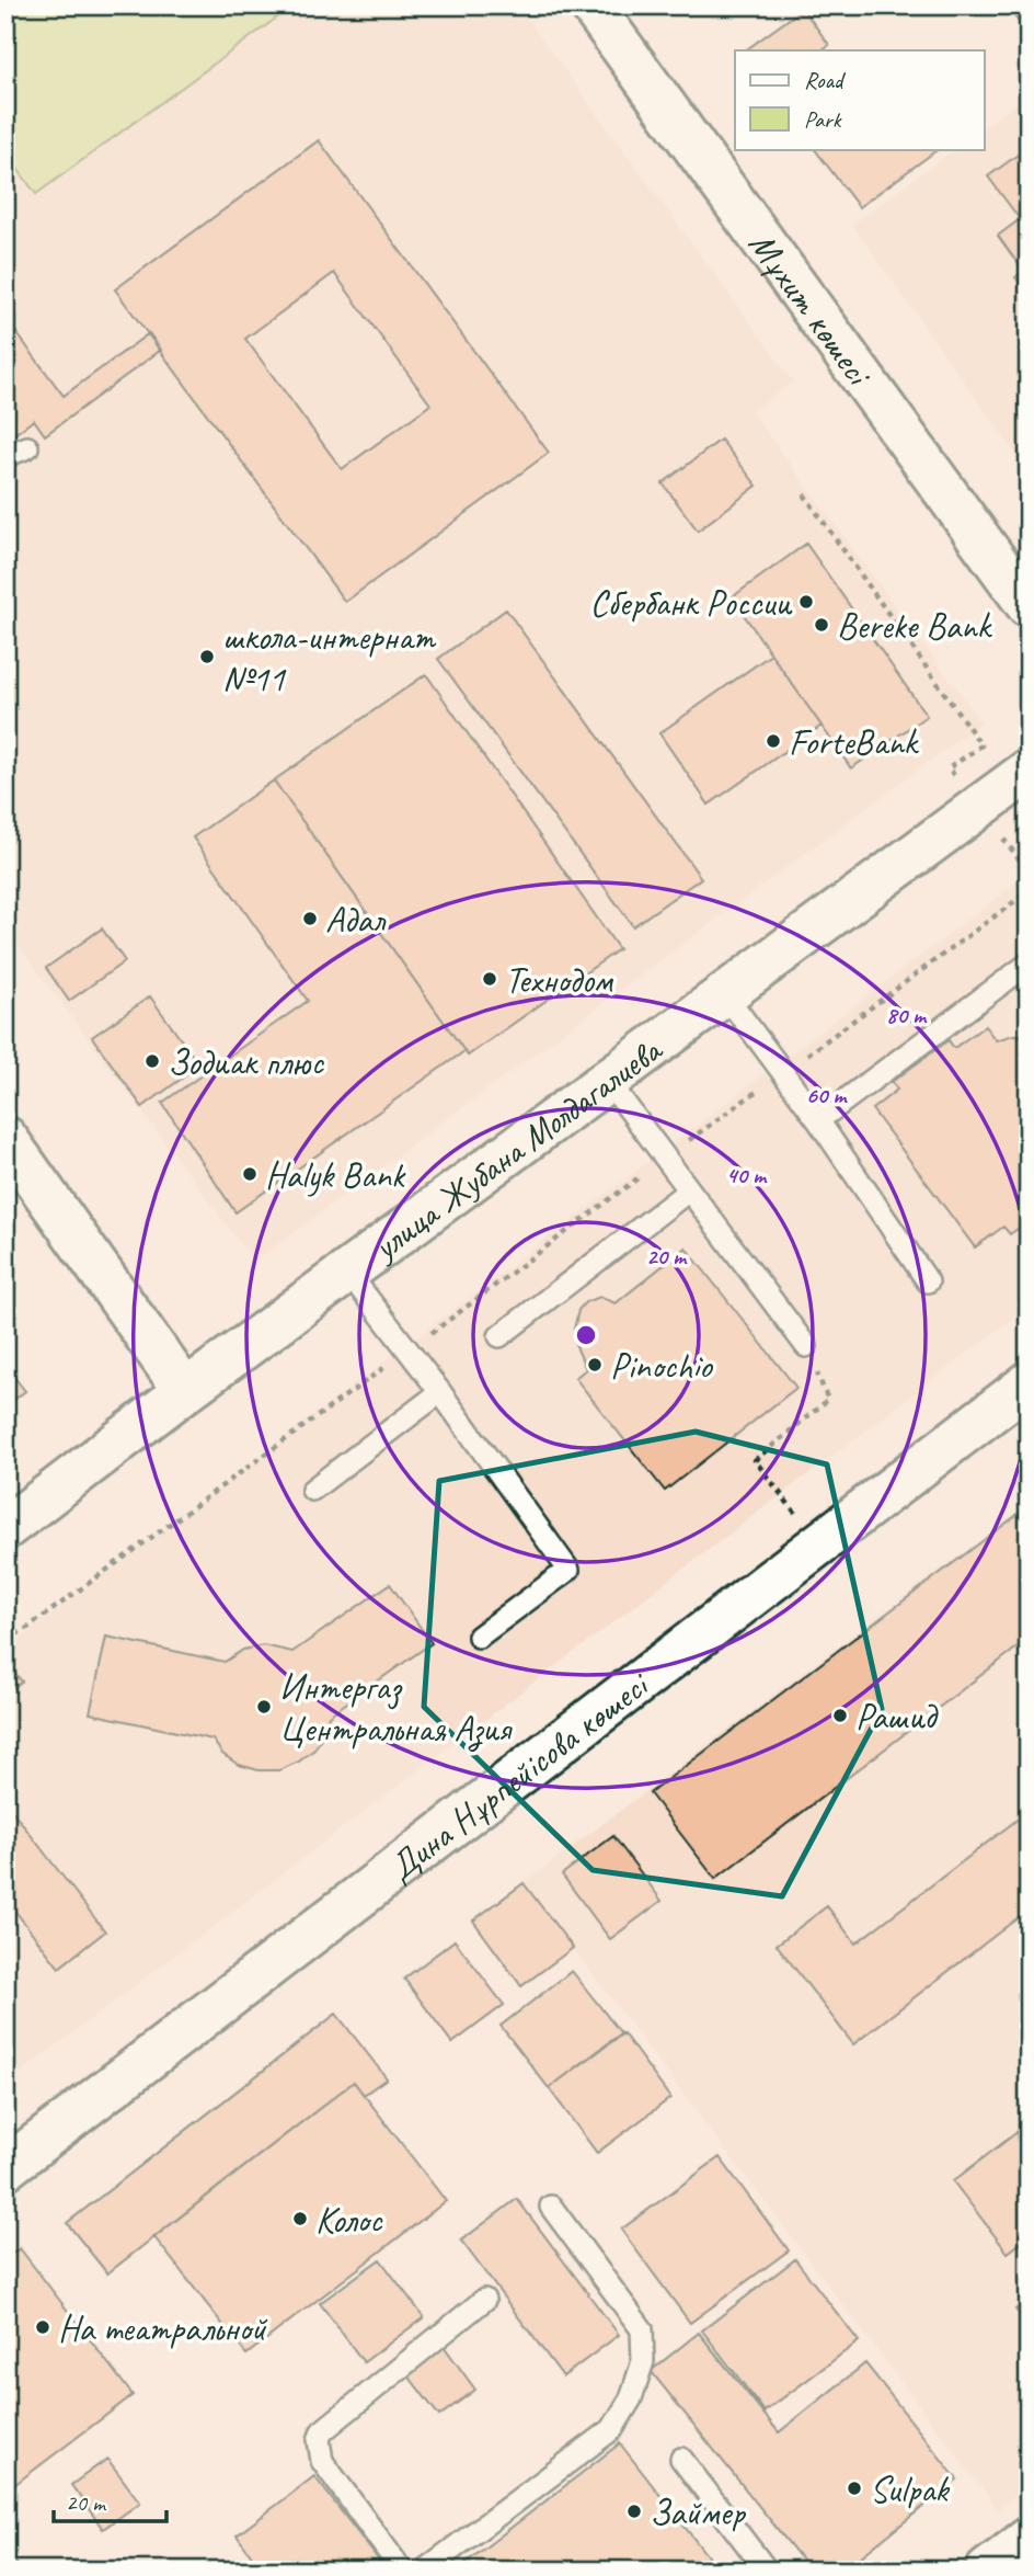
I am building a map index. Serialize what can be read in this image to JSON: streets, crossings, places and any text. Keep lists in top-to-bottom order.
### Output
{
  "streets": {
    "street": ["Мұхит көшесі", "улица Жубана Молдагалиева", "Дина Нұрпейісова көшесі"]
  },
  "places": [
    "Сбербанк России",
    "Bereke Bank",
    "школа-интернат №11",
    "ForteBank",
    "Адал",
    "Технодом",
    "Зодиак плюс",
    "Halyk Bank",
    "Pinochio",
    "Интергаз Центральная Азия",
    "Рашид",
    "Колос",
    "На театральной",
    "Sulpak",
    "Займер"
  ],
  "legend": ["Road", "Park"],
  "scale_bar": "20 m",
  "rings": [
    "80 m",
    "60 m",
    "40 m",
    "20 m"
  ]
}
